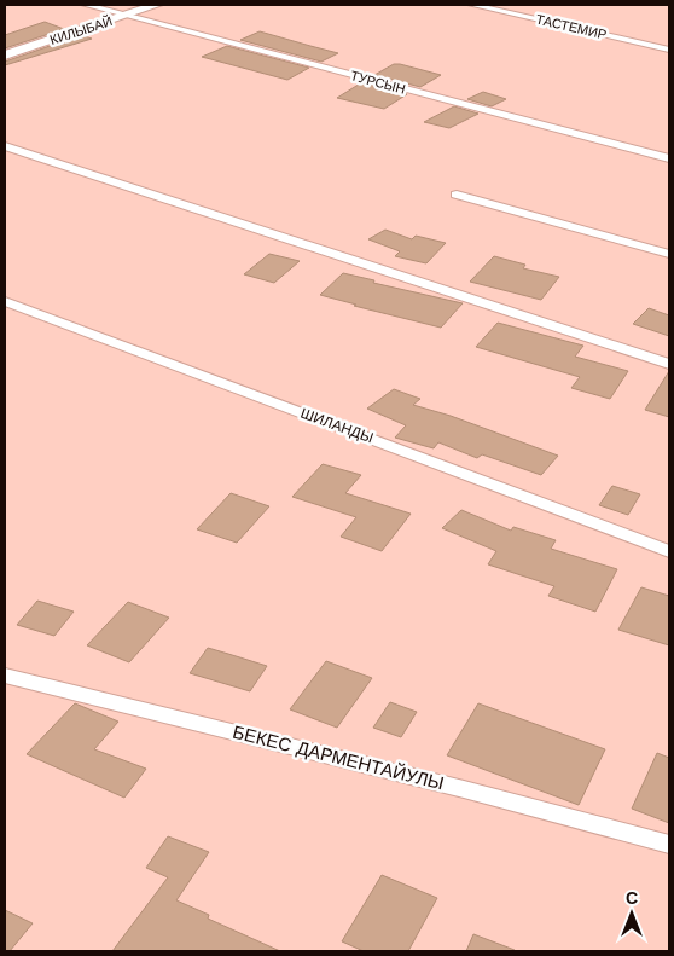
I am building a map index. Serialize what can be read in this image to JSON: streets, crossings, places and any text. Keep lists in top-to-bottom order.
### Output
{
  "streets": {
    "street": [
      "ТАСТЕМИР",
      "КИЛЫБАЙ",
      "ТУРСЫН",
      "ШИЛАНДЫ",
      "БЕКЕС ДАРМЕНТАЙУЛЫ"
    ]
  },
  "crossings": [
    ["КИЛЫБАЙ", "ТУРСЫН"]
  ],
  "north": "top"
}
